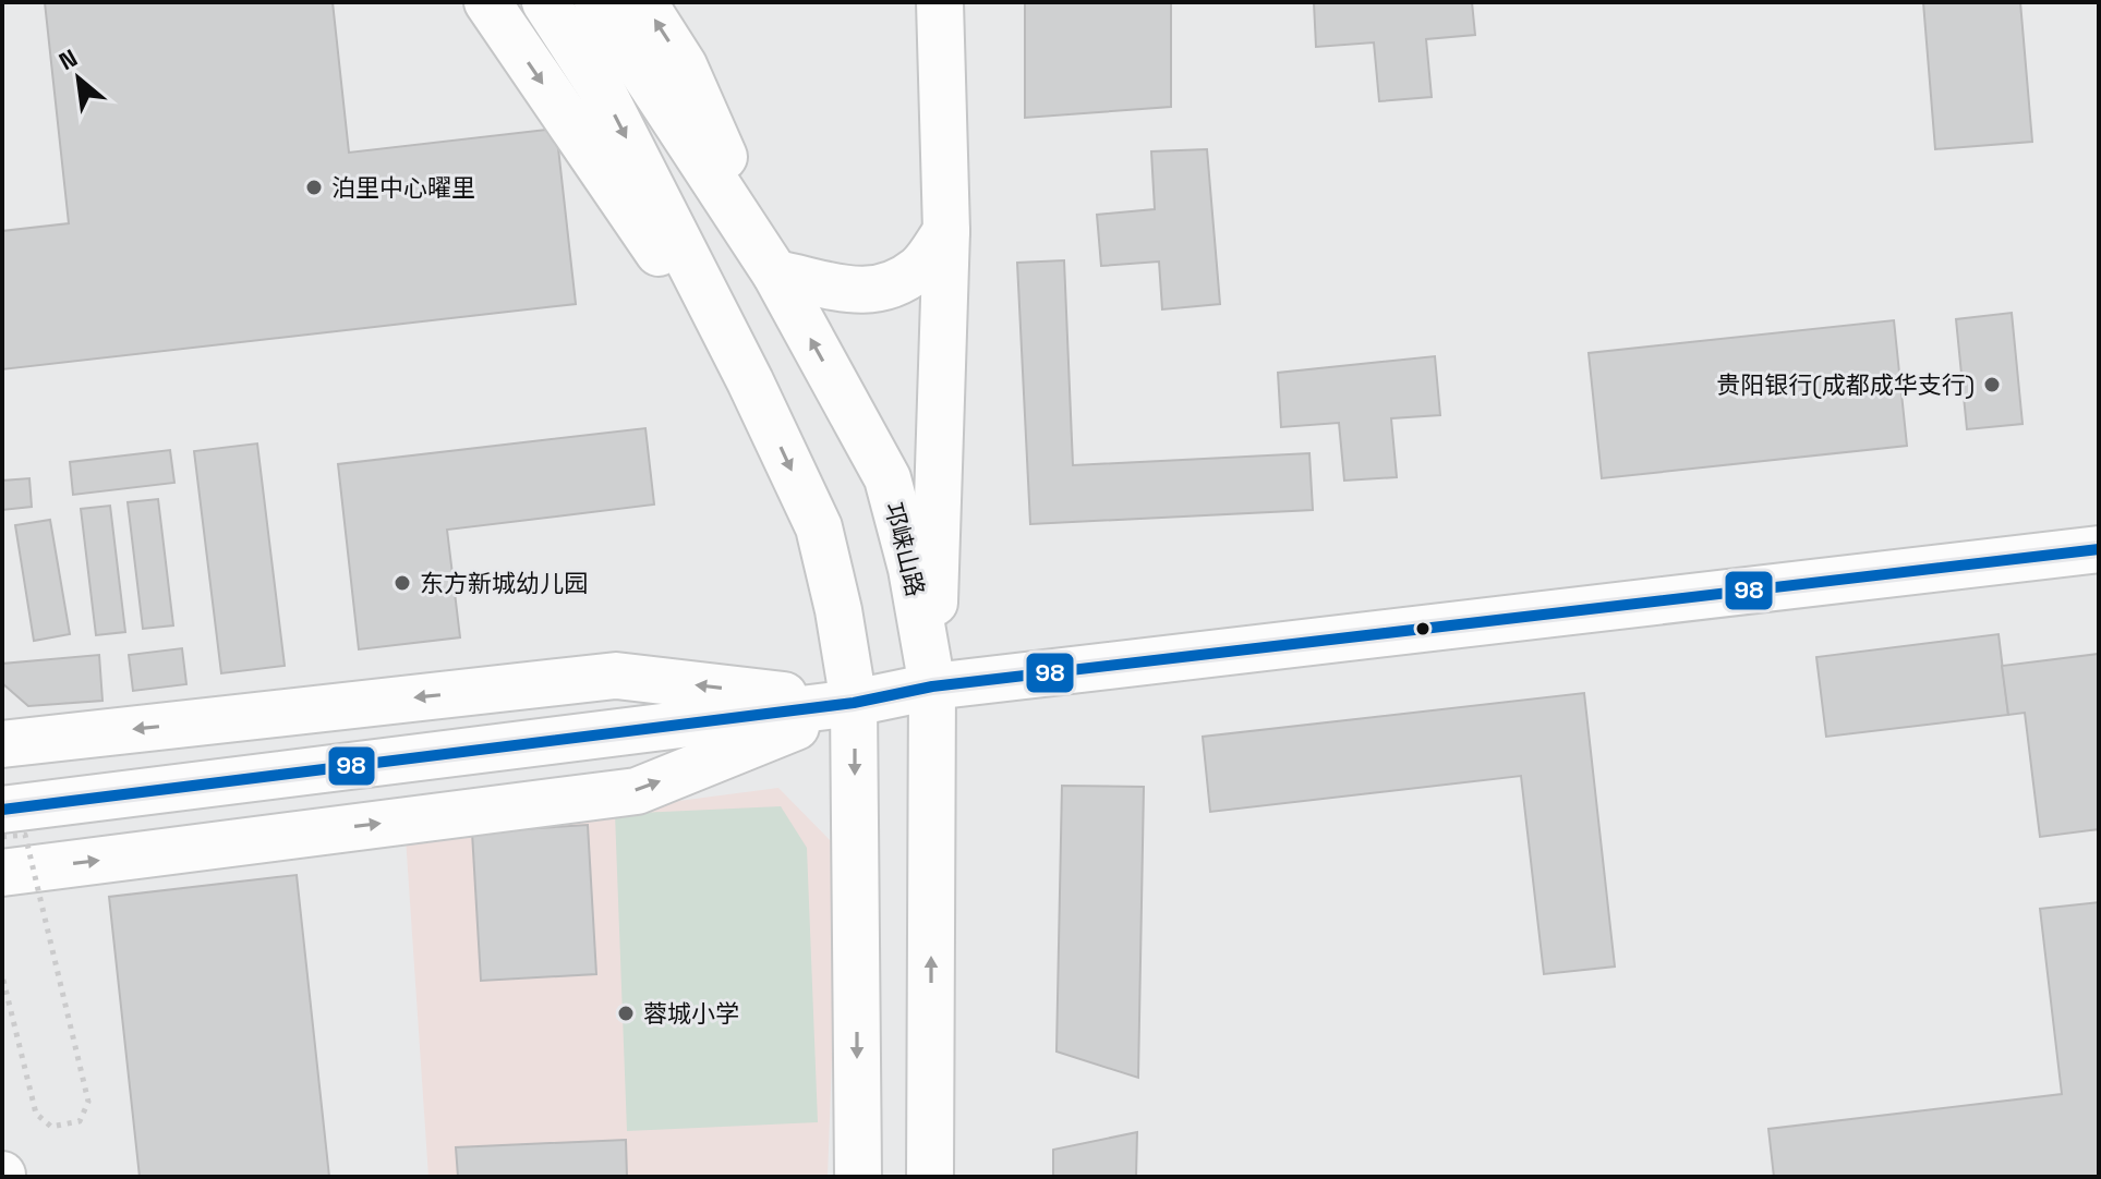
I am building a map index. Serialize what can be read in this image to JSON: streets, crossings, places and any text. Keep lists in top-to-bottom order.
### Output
{
  "streets": {
    "street": ["邛崃山路"]
  },
  "places": [
    "泊里中心曜里",
    "贵阳银行(成都成华支行)",
    "东方新城幼儿园",
    "蓉城小学"
  ],
  "lines": ["transit line 98"],
  "north": "top left"
}
